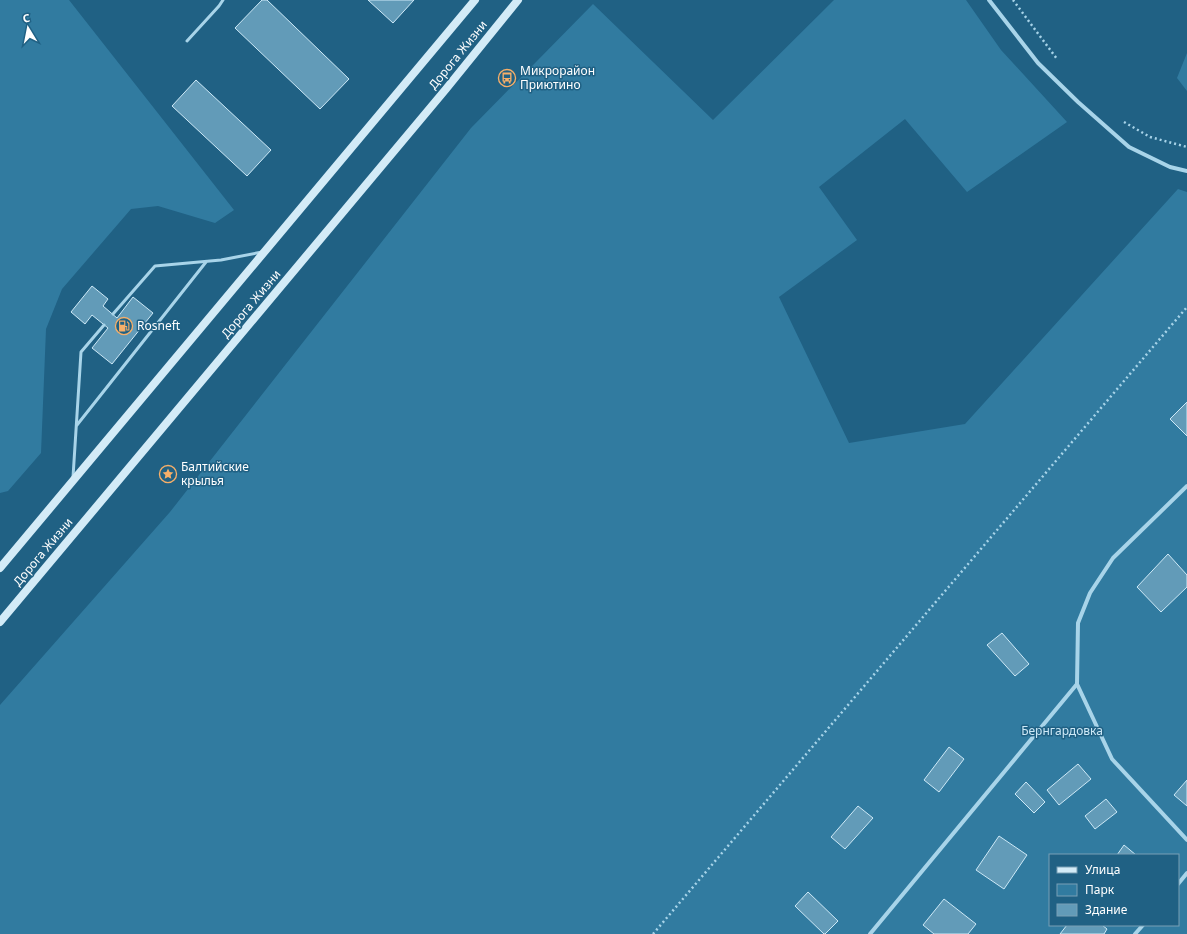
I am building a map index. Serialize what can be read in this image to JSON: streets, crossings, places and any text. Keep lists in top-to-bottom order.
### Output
{
  "streets": {
    "main road": ["Дорога Жизни"]
  },
  "parks": ["Бернгардовка"],
  "places": {
    "bus stop": ["Микрорайон Приютино"],
    "fuel station": ["Rosneft"],
    "place": ["Балтийские крылья"]
  },
  "legend": ["Улица", "Парк", "Здание"],
  "north": "top"
}
